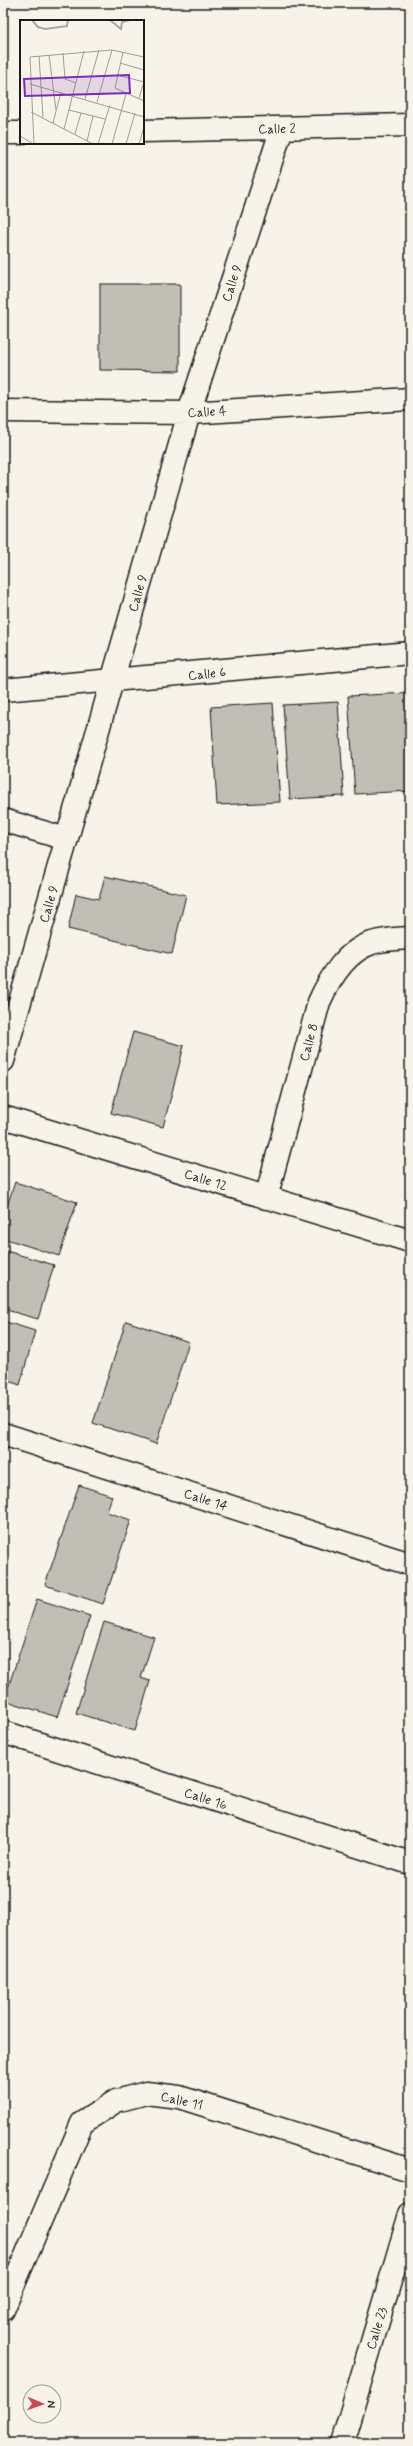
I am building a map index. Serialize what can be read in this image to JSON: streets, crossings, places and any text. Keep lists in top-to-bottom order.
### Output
{
  "streets": {
    "street": [
      "Calle 2",
      "Calle 9",
      "Calle 4",
      "Calle 6",
      "Calle 8",
      "Calle 12",
      "Calle 14",
      "Calle 16",
      "Calle 11",
      "Calle 23"
    ]
  },
  "crossings": [
    ["Calle 2", "Calle 9"],
    ["Calle 9", "Calle 4"],
    ["Calle 9", "Calle 6"],
    ["Calle 8", "Calle 12"]
  ],
  "north": "right"
}
